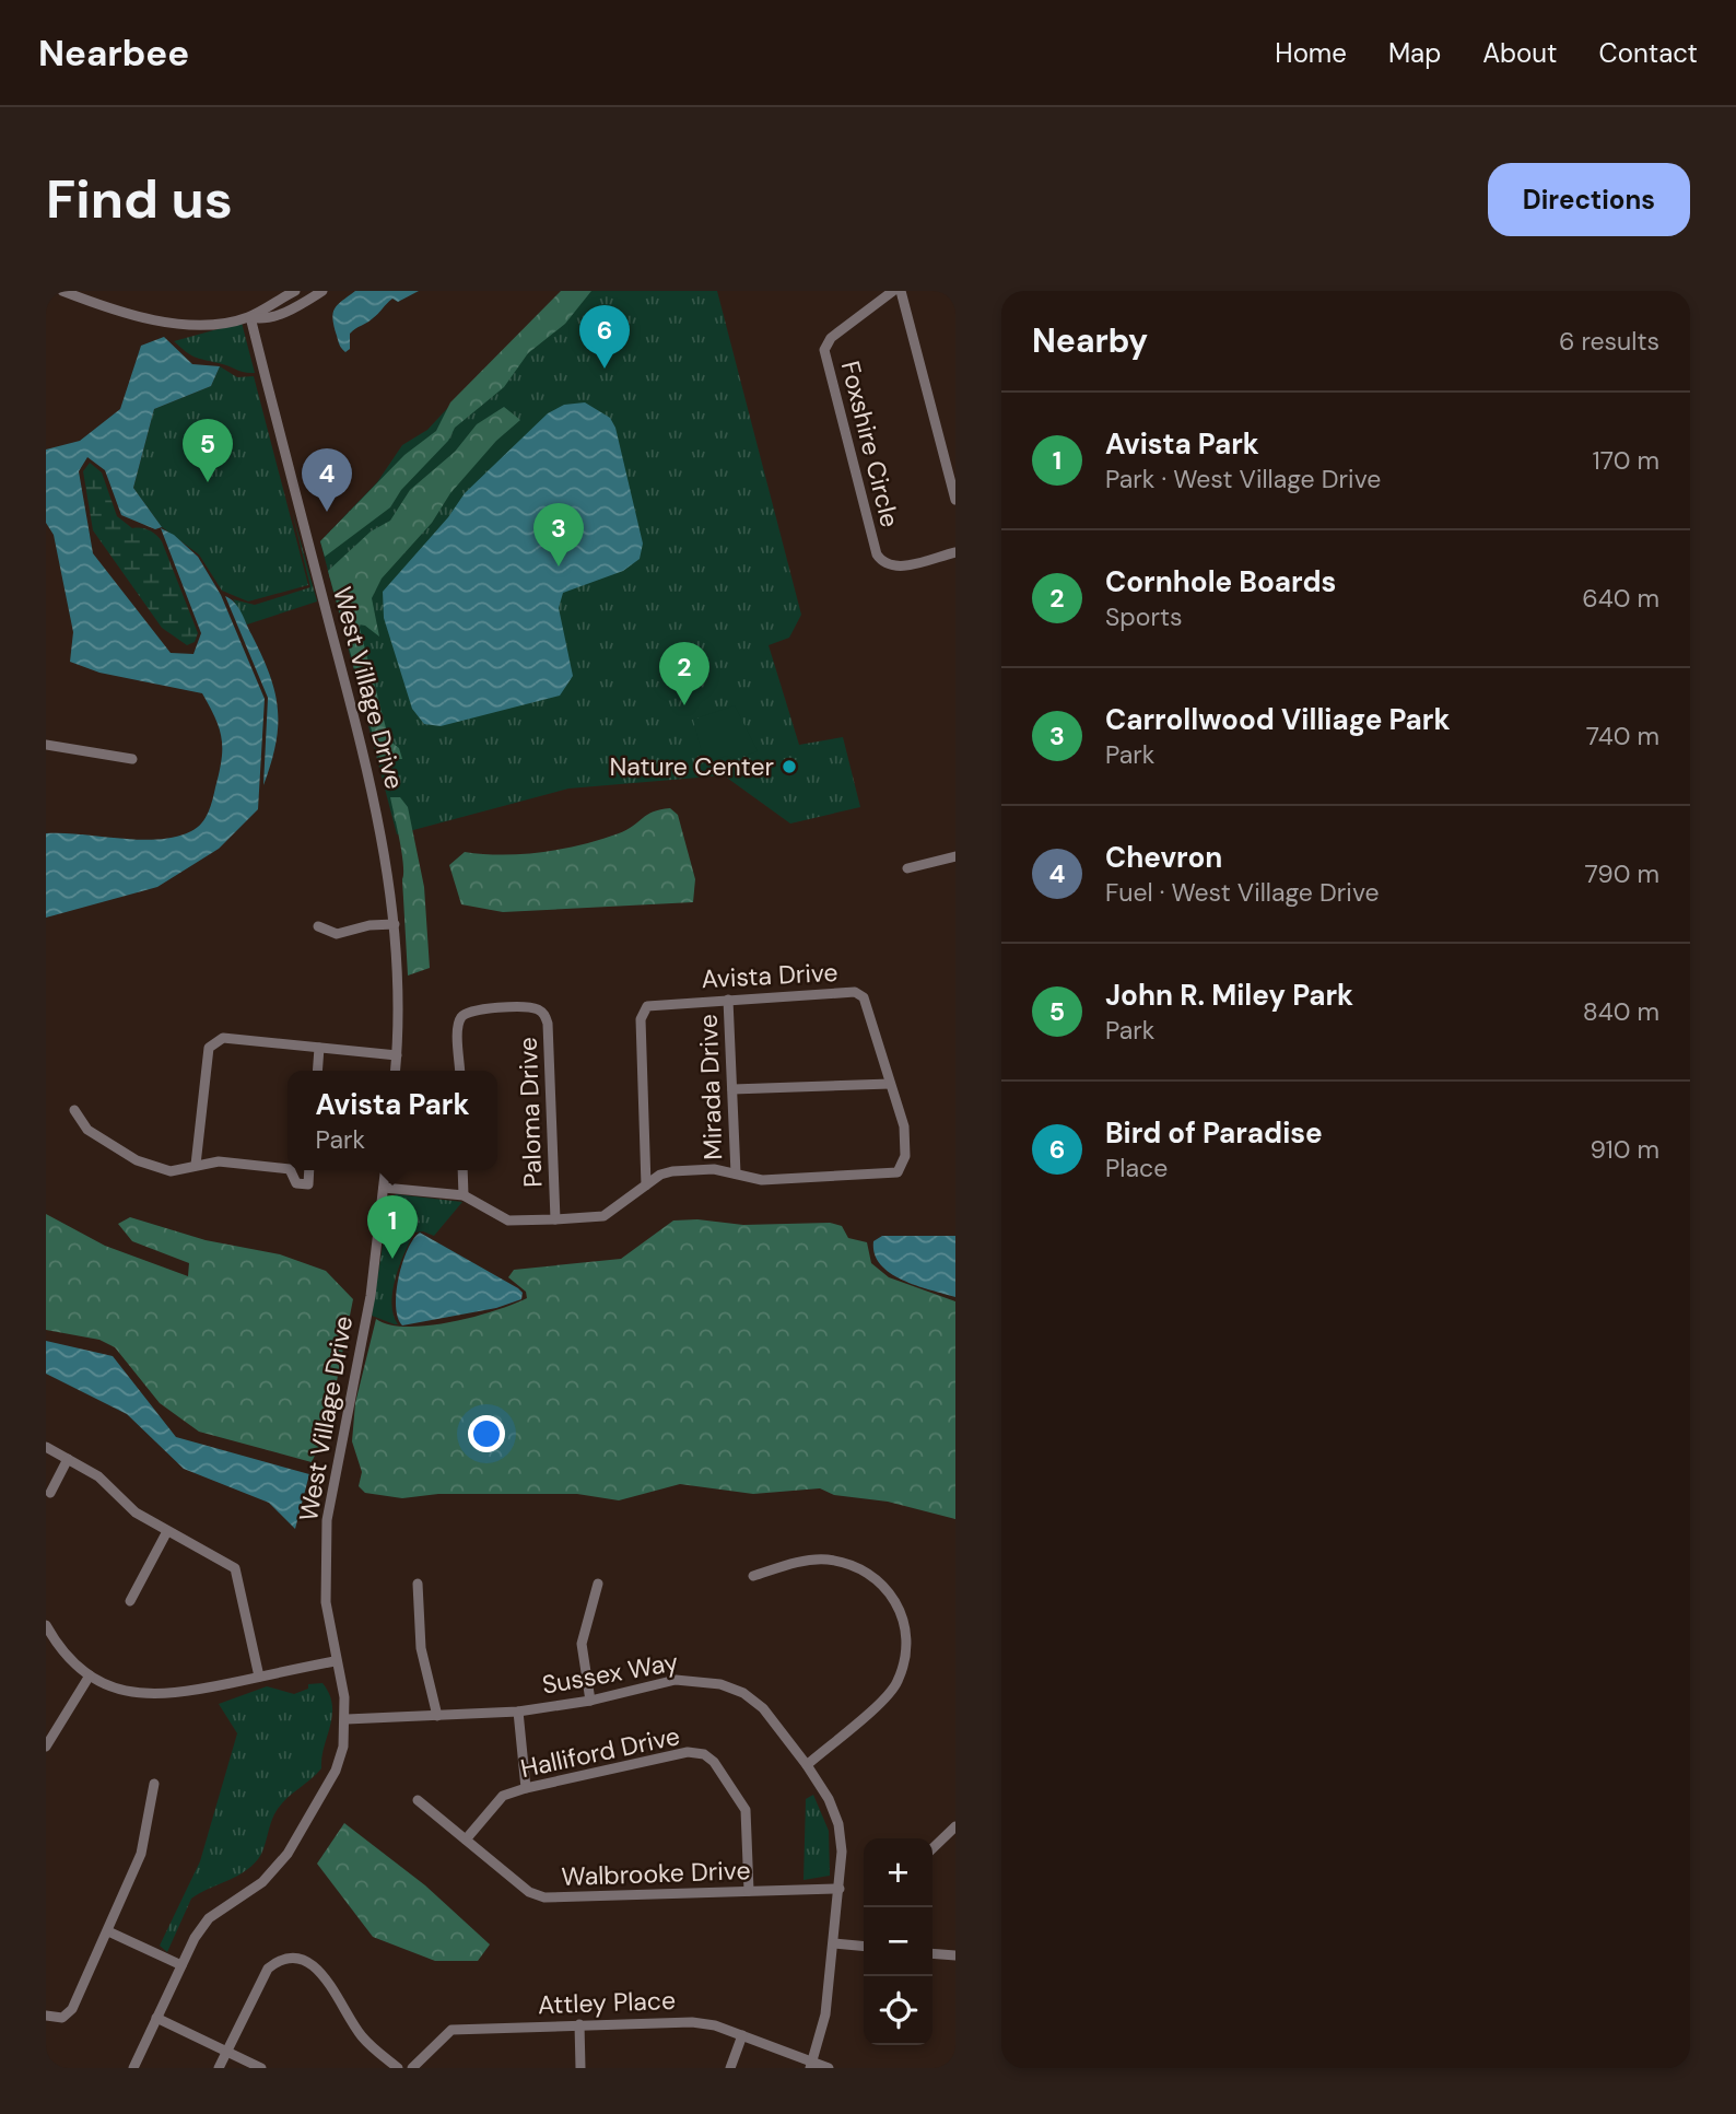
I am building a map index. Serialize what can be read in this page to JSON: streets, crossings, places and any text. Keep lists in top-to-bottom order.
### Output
{
  "streets": {
    "street": [
      "Foxshire Circle",
      "West Village Drive",
      "Avista Drive",
      "Mirada Drive",
      "Paloma Drive",
      "Sussex Way",
      "Halliford Drive",
      "Walbrooke Drive",
      "Attley Place"
    ]
  },
  "crossings": [
    ["West Village Drive", "Avista Drive"],
    ["West Village Drive", "Sussex Way"],
    ["Avista Drive", "Mirada Drive"],
    ["Avista Drive", "Paloma Drive"],
    ["Sussex Way", "Walbrooke Drive"],
    ["Sussex Way", "Attley Place"],
    ["Halliford Drive", "Walbrooke Drive"]
  ],
  "places": ["Nature Center"],
  "page": {
    "header": "Nearbee",
    "nav": [
      "Home",
      "Map",
      "About",
      "Contact"
    ],
    "buttons": "Directions",
    "title": "Find us",
    "heading": ["Nearby", "6 results"],
    "pins": [
      "6",
      "5",
      "4",
      "3",
      "2",
      "1"
    ],
    "list": [
      {
        "mark": "1",
        "name": "Avista Park",
        "note": "Park · West Village Drive",
        "value": "170 m"
      },
      {
        "mark": "2",
        "name": "Cornhole Boards",
        "note": "Sports",
        "value": "640 m"
      },
      {
        "mark": "3",
        "name": "Carrollwood Villiage Park",
        "note": "Park",
        "value": "740 m"
      },
      {
        "mark": "4",
        "name": "Chevron",
        "note": "Fuel · West Village Drive",
        "value": "790 m"
      },
      {
        "mark": "5",
        "name": "John R. Miley Park",
        "note": "Park",
        "value": "840 m"
      },
      {
        "mark": "6",
        "name": "Bird of Paradise",
        "note": "Place",
        "value": "910 m"
      }
    ],
    "popup": ["Avista Park", "Park"],
    "map_buttons": ["+", "−"]
  }
}
